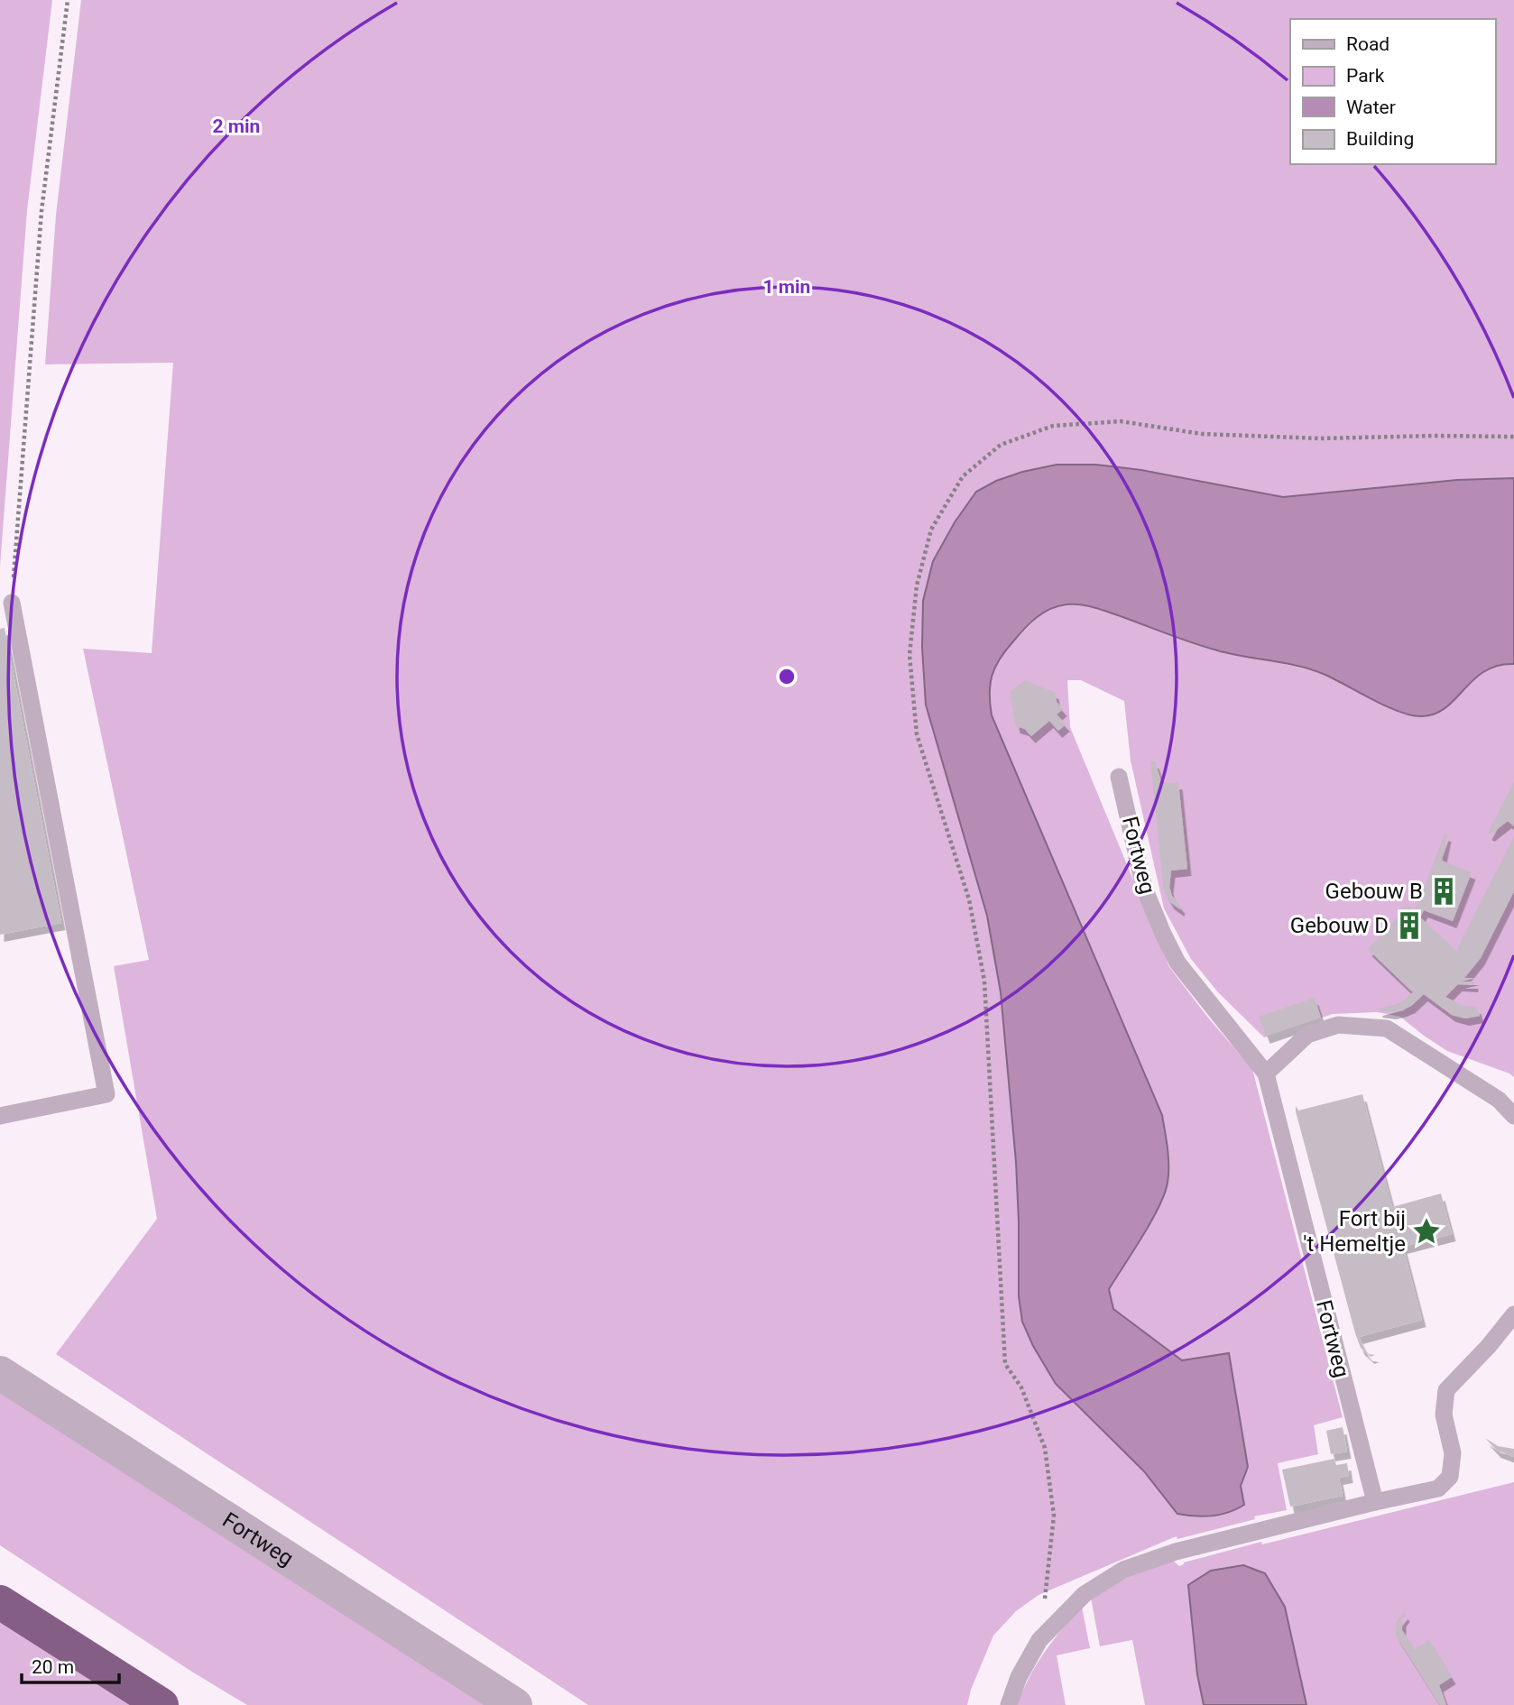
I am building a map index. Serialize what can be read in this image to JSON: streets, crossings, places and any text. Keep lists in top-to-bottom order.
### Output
{
  "streets": {
    "street": ["Fortweg"]
  },
  "places": {
    "building": ["Gebouw B", "Gebouw D"],
    "place": ["Fort bij 't Hemeltje"]
  },
  "legend": [
    "Road",
    "Park",
    "Water",
    "Building"
  ],
  "scale_bar": "20 m",
  "rings": ["2 min", "1 min"]
}
